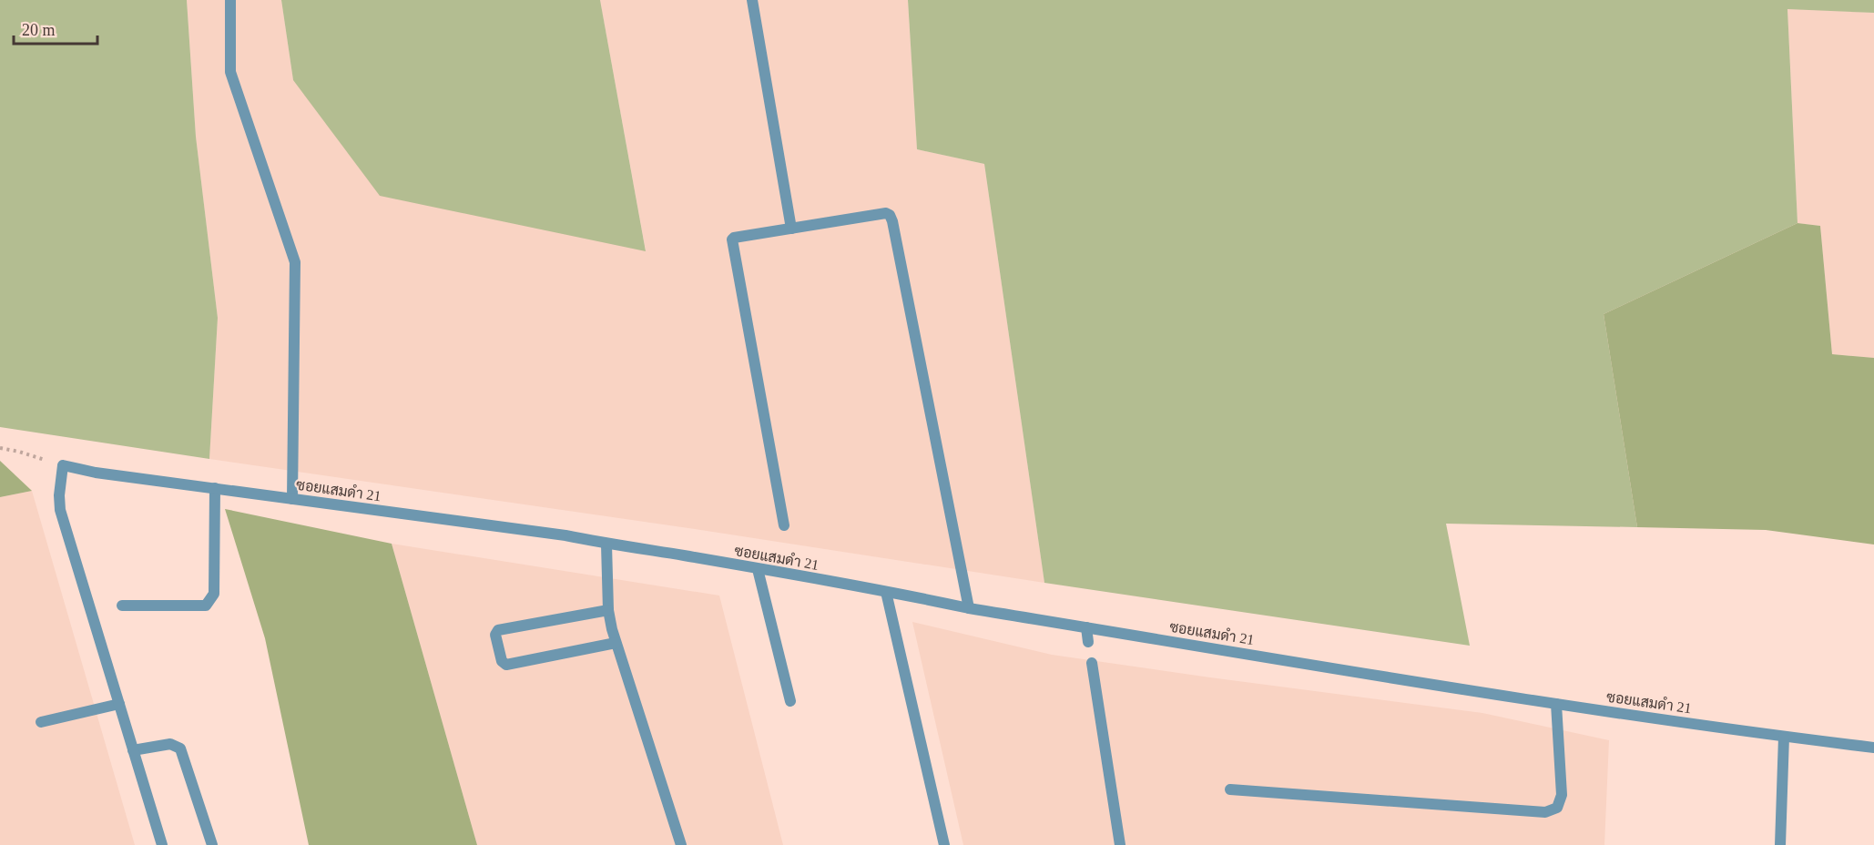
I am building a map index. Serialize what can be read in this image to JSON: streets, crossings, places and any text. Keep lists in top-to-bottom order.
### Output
{
  "streets": {
    "street": ["ซอยแสมดำ 21"]
  },
  "scale_bar": "20 m"
}
